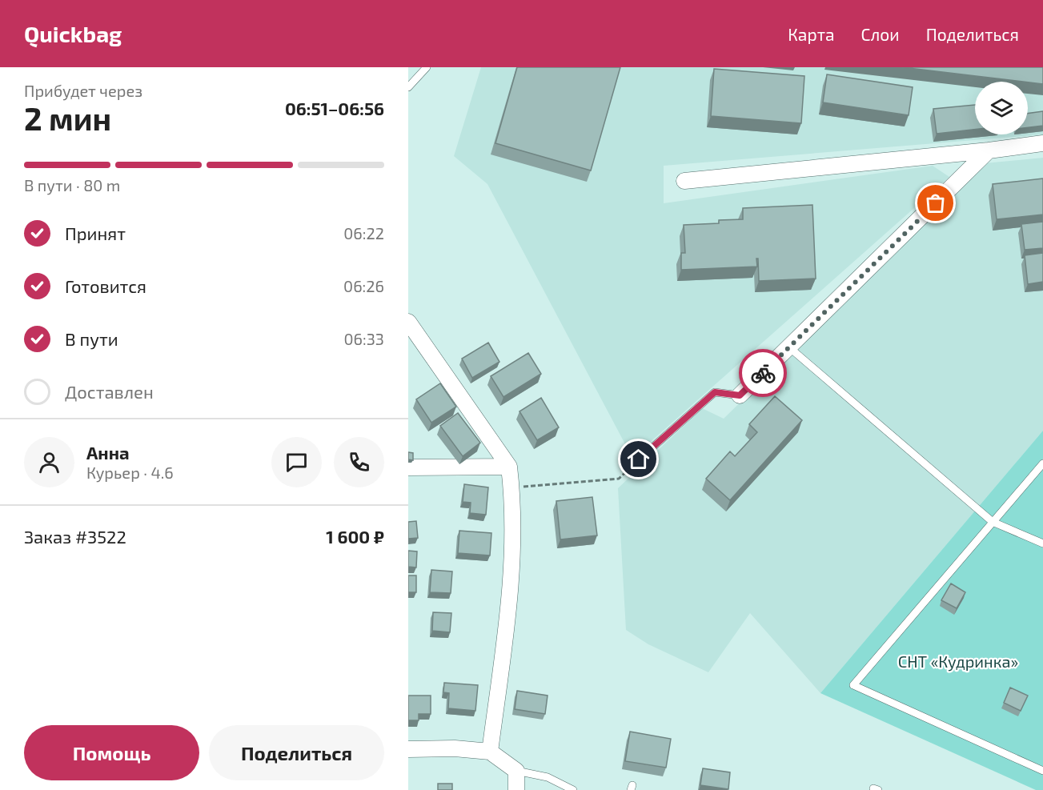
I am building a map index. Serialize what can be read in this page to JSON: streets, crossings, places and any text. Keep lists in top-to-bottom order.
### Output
{
  "parks": ["СНТ «Кудринка»"],
  "page": {
    "header": "Quickbag",
    "nav": ["Карта", "Слои", "Поделиться"],
    "heading": ["2 мин", "Прибудет через", "06:51–06:56"],
    "panel": [
      "Анна",
      "Курьер · 4.6",
      "Заказ #3522",
      "1 600 ₽"
    ],
    "bar": "В пути · 80 m",
    "list": [
      ["Принят", "06:22"],
      ["Готовится", "06:26"],
      ["В пути", "06:33"],
      "Доставлен"
    ],
    "buttons": ["Помощь", "Поделиться"]
  }
}
